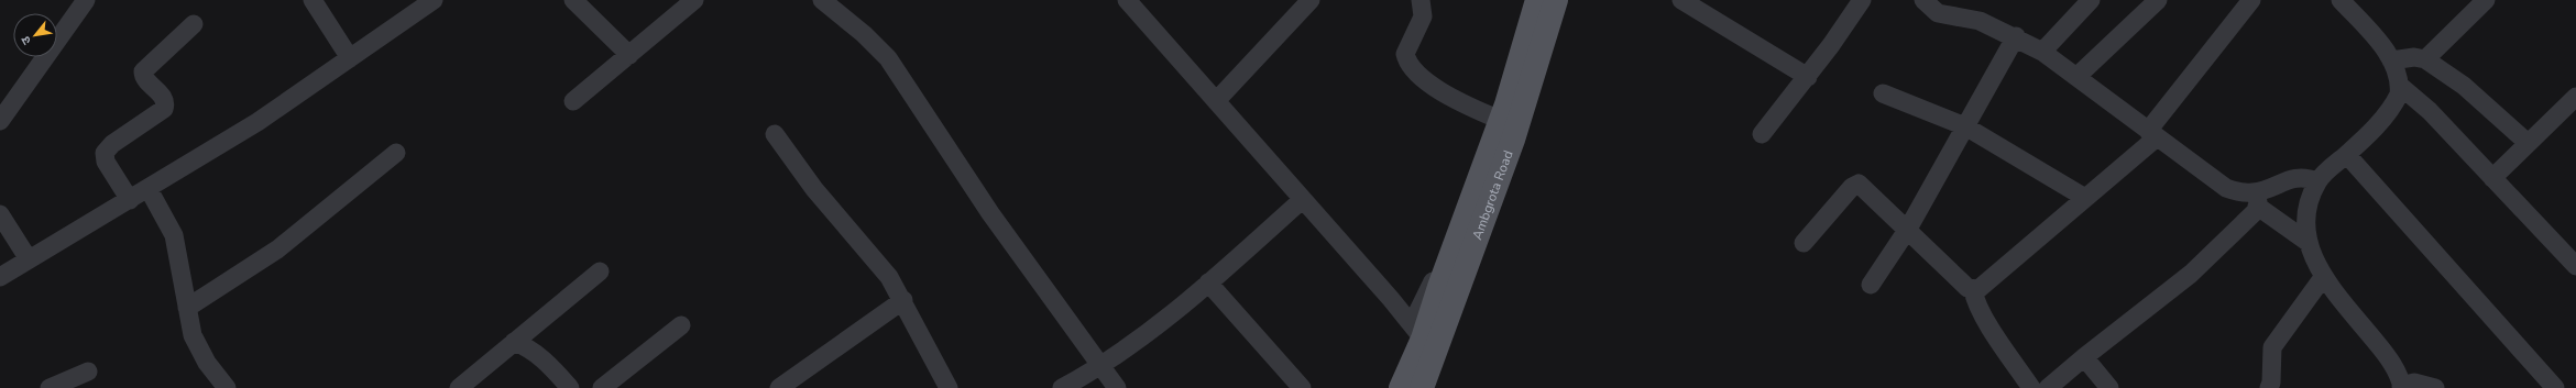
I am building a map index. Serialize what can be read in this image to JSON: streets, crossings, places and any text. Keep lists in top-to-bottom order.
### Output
{
  "streets": {
    "main road": ["Ambgrota Road"]
  },
  "north": "bottom left"
}
